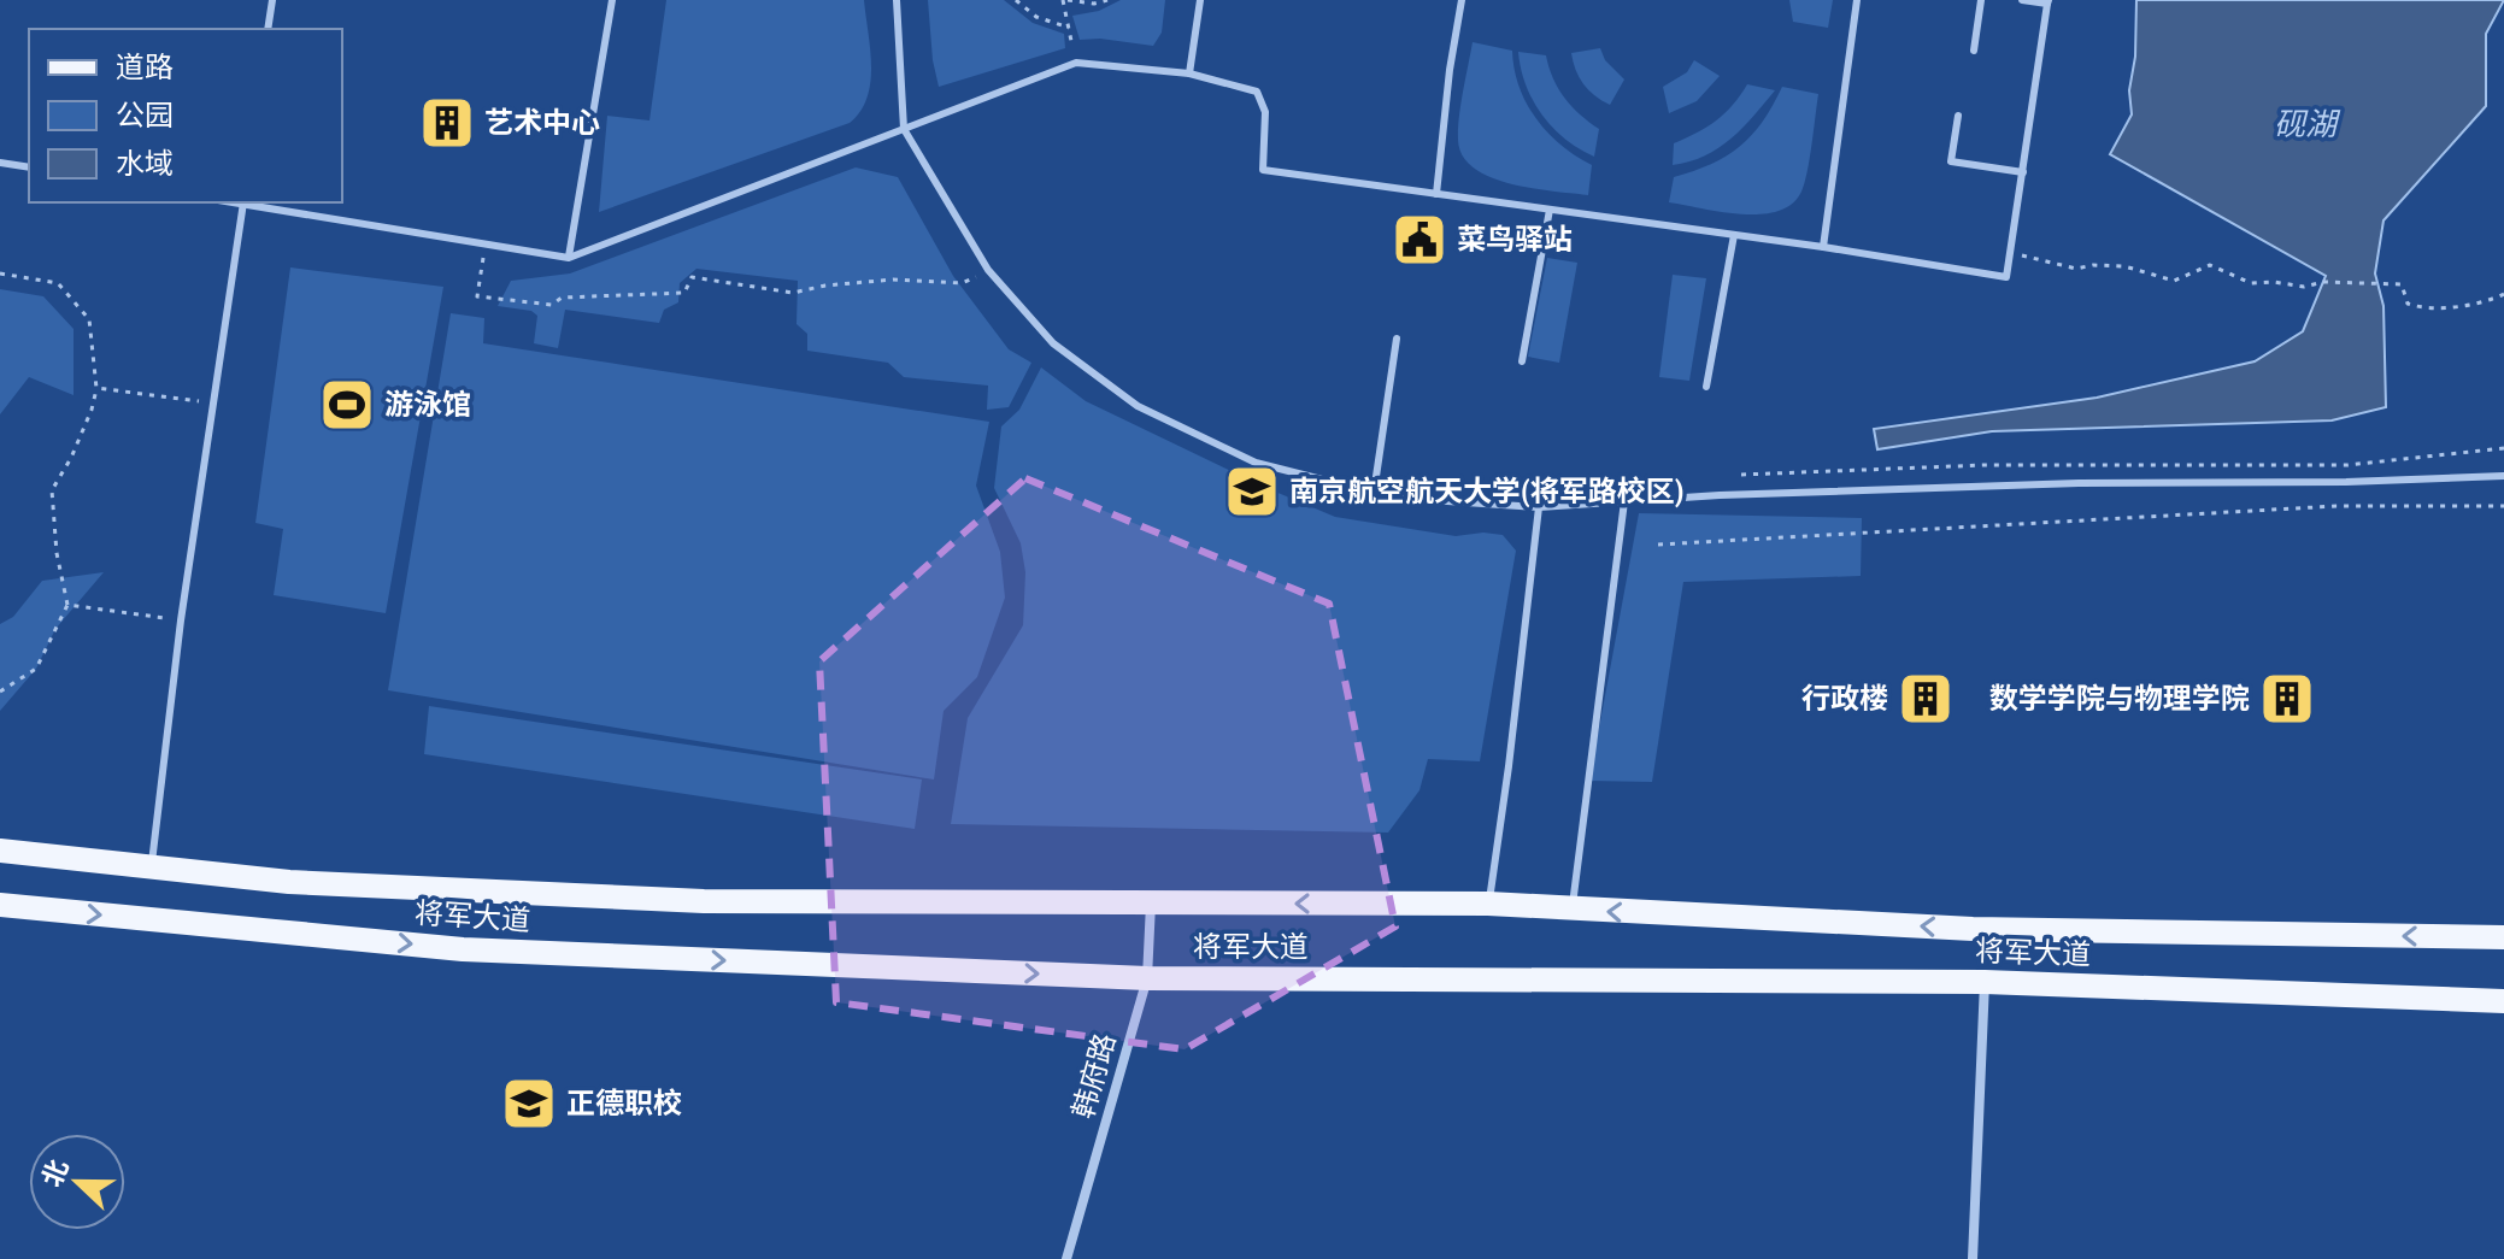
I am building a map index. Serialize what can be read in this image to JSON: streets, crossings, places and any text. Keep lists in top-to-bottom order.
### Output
{
  "streets": {
    "main road": ["将军大道"],
    "street": ["韩府路"]
  },
  "crossings": [
    ["将军大道", "韩府路"]
  ],
  "water": ["砚湖"],
  "places": {
    "building": ["艺术中心", "行政楼", "数学学院与物理学院"],
    "public building": ["菜鸟驿站"],
    "sports": ["游泳馆"],
    "school or university": ["南京航空航天大学(将军路校区)", "正德职校"]
  },
  "legend": ["道路", "公园", "水域"],
  "north": "left"
}
